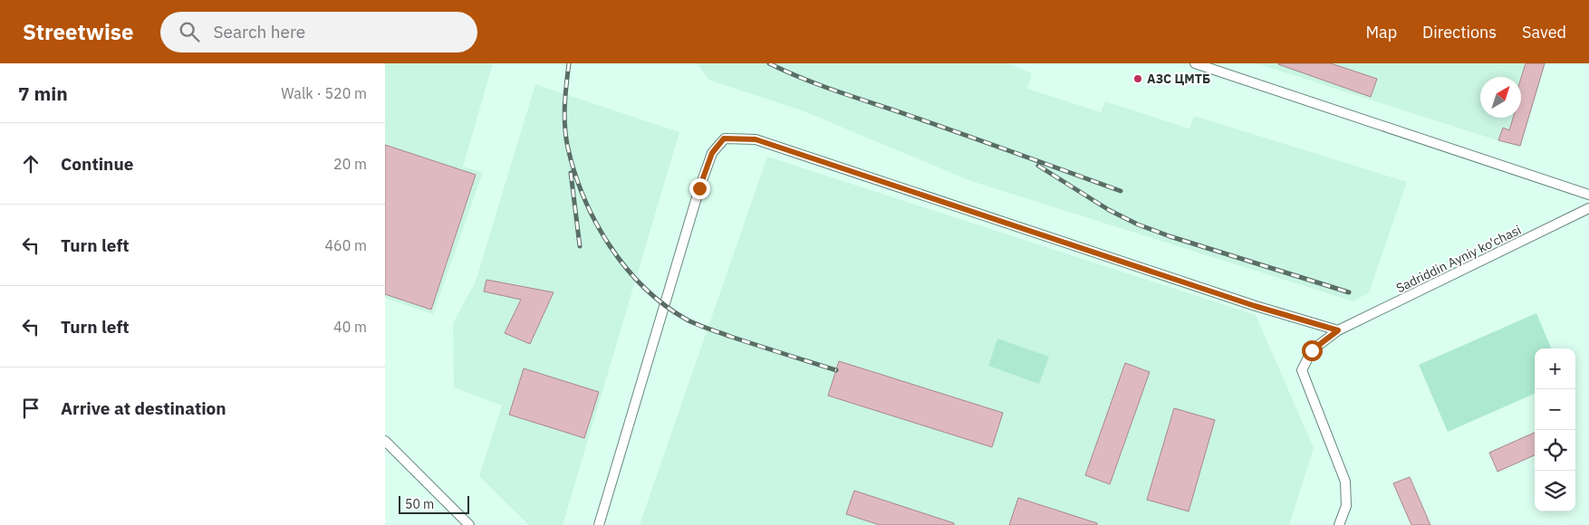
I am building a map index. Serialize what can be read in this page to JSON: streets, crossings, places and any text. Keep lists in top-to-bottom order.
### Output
{
  "streets": {
    "street": ["Sadriddin Ayniy ko'chasi"]
  },
  "places": ["АЗС ЦМТБ"],
  "scale_bar": "50 m",
  "north": "top right",
  "page": {
    "header": "Streetwise",
    "search": "Search here",
    "nav": ["Map", "Directions", "Saved"],
    "heading": ["7 min", "Walk · 520 m"],
    "list": [
      ["Continue", "20 m"],
      ["Turn left", "460 m"],
      ["Turn left", "40 m"],
      "Arrive at destination"
    ],
    "map_buttons": ["+", "−"],
    "scale": "50 m"
  }
}
